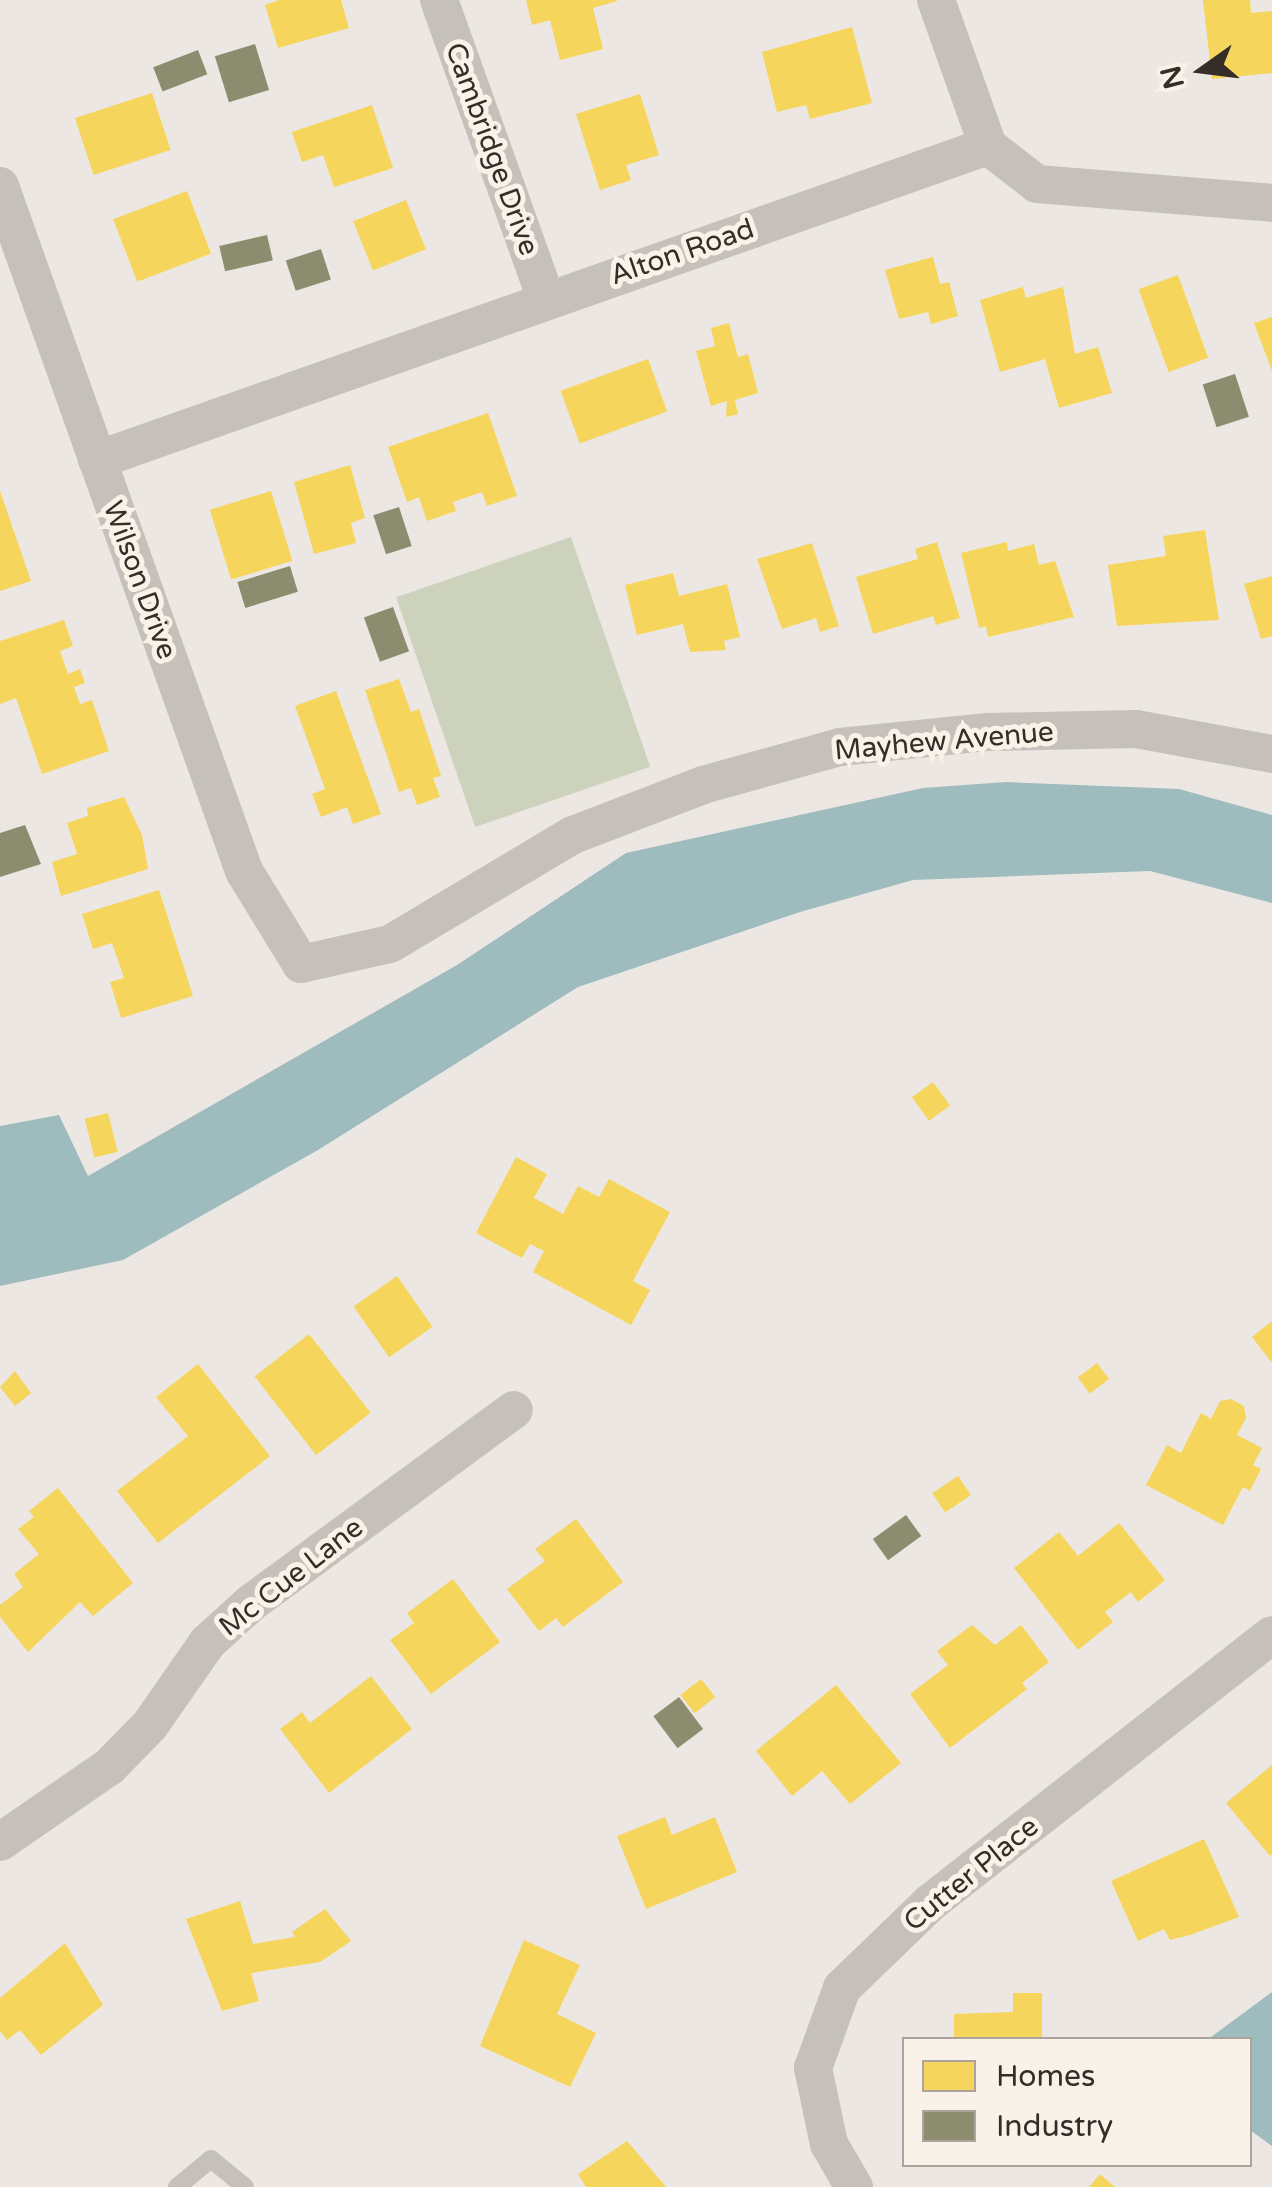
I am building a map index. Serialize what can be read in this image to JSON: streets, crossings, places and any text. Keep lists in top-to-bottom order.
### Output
{
  "streets": {
    "street": [
      "Cambridge Drive",
      "Alton Road",
      "Wilson Drive",
      "Mayhew Avenue",
      "Mc Cue Lane",
      "Cutter Place"
    ]
  },
  "crossings": [
    ["Cambridge Drive", "Alton Road"],
    ["Alton Road", "Wilson Drive"],
    ["Wilson Drive", "Mayhew Avenue"]
  ],
  "legend": ["Homes", "Industry"],
  "north": "left"
}
